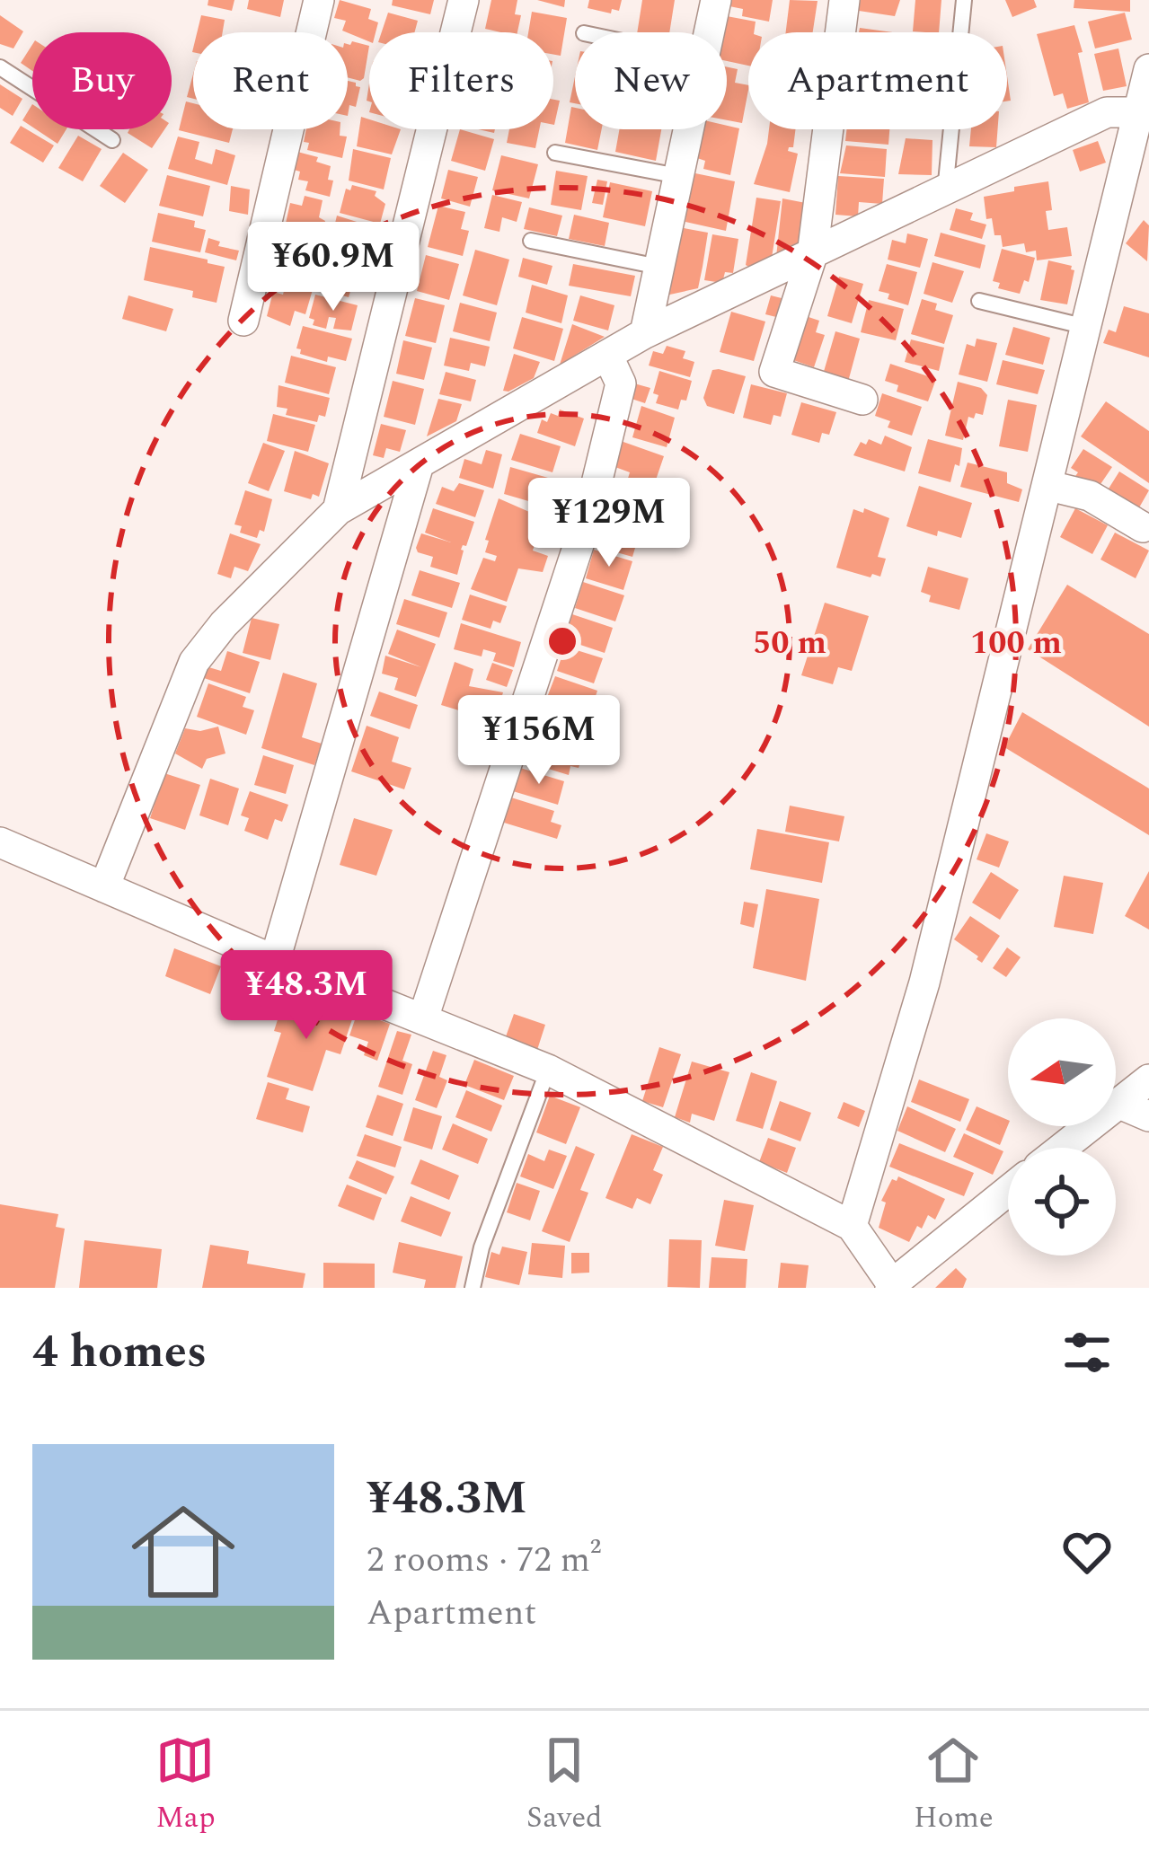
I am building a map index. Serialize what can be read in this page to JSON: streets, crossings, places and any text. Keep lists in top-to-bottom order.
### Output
{
  "north": "left",
  "page": {
    "chip": [
      "Buy",
      "Rent",
      "Filters",
      "New",
      "Apartment"
    ],
    "price": [
      "¥60.9M",
      "¥129M",
      "¥156M",
      "¥48.3M"
    ],
    "heading": "4 homes",
    "list": [
      {
        "name": "¥48.3M",
        "note": "2 rooms · 72 m² · Apartment"
      }
    ],
    "tabs": ["Map", "Saved", "Home"]
  },
  "rings": ["50 m", "100 m"]
}
